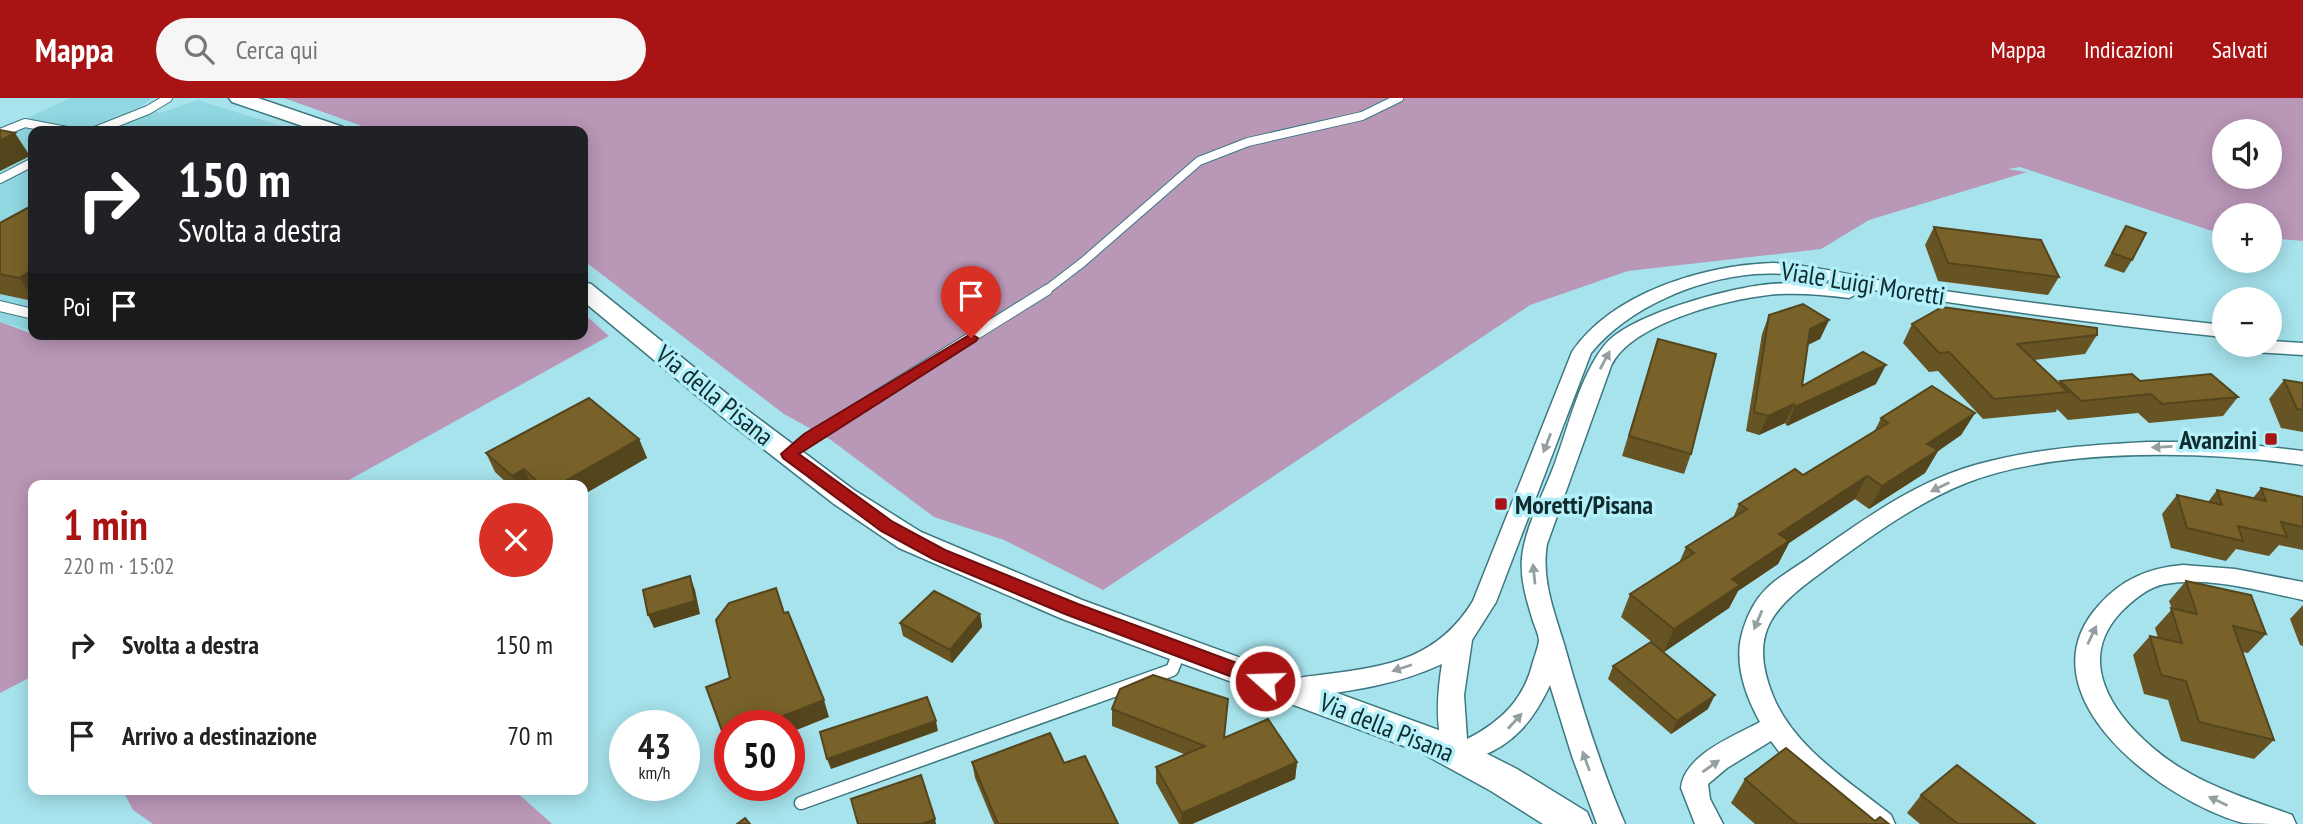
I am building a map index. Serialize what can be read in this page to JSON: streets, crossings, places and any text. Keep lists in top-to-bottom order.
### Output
{
  "streets": {
    "main road": ["Via della Pisana"],
    "street": ["Viale Luigi Moretti"]
  },
  "crossings": [
    ["Viale Luigi Moretti", "Via della Pisana"]
  ],
  "places": {
    "transit": ["Avanzini", "Moretti/Pisana"]
  },
  "page": {
    "header": "Mappa",
    "search": "Cerca qui",
    "nav": ["Mappa", "Indicazioni", "Salvati"],
    "map_buttons": ["+", "−"],
    "turn": ["150 m", "Svolta a destra"],
    "then": "Poi",
    "heading": ["1 min", "220 m · 15:02"],
    "list": [
      {
        "name": "Svolta a destra",
        "value": "150 m"
      },
      {
        "name": "Arrivo a destinazione",
        "value": "70 m"
      }
    ],
    "speed": "43 km/h",
    "limit": "50"
  }
}
